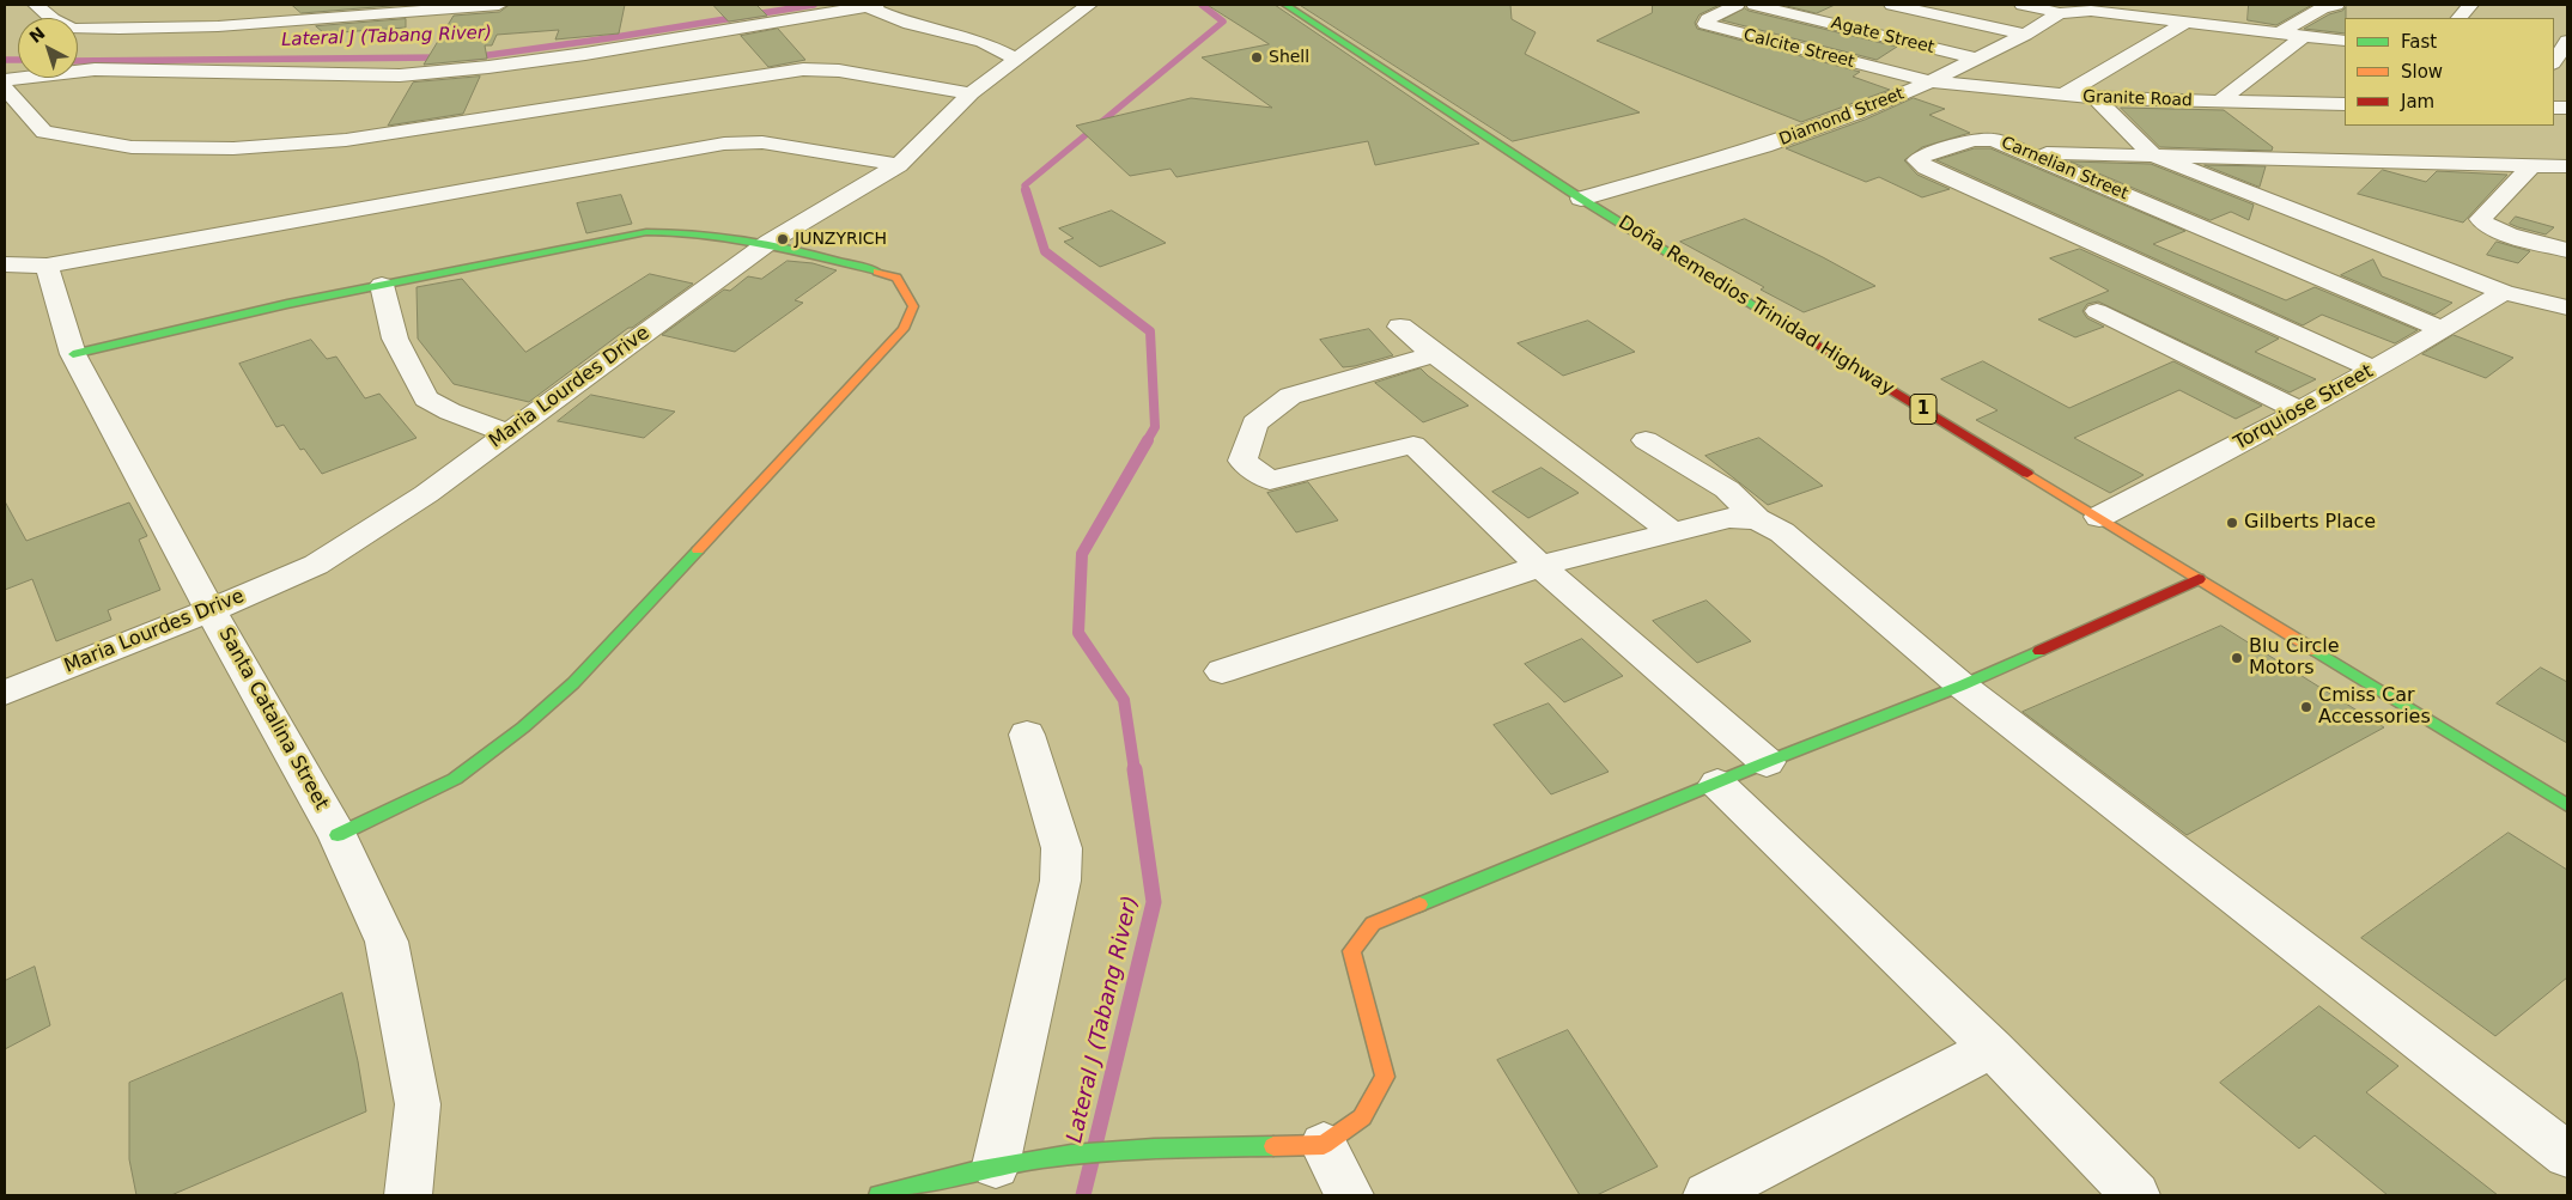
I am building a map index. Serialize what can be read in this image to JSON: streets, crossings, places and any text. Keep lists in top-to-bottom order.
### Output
{
  "streets": {
    "main road": ["Doña Remedios Trinidad Highway", "1"],
    "street": [
      "Agate Street",
      "Calcite Street",
      "Granite Road",
      "Diamond Street",
      "Carnelian Street",
      "Maria Lourdes Drive",
      "Torquiose Street",
      "Santa Catalina Street"
    ]
  },
  "crossings": [
    ["Agate Street", "Diamond Street"],
    ["Calcite Street", "Granite Road"],
    ["Calcite Street", "Diamond Street"],
    ["Granite Road", "Diamond Street"],
    ["Diamond Street", "Doña Remedios Trinidad Highway"],
    ["Carnelian Street", "Torquiose Street"],
    ["Doña Remedios Trinidad Highway", "Torquiose Street"],
    ["Maria Lourdes Drive", "Santa Catalina Street"]
  ],
  "water": ["Lateral J (Tabang River)"],
  "places": [
    "Shell",
    "JUNZYRICH",
    "Gilberts Place",
    "Blu Circle Motors",
    "Cmiss Car Accessories"
  ],
  "legend": ["Fast", "Slow", "Jam"],
  "north": "top left"
}
